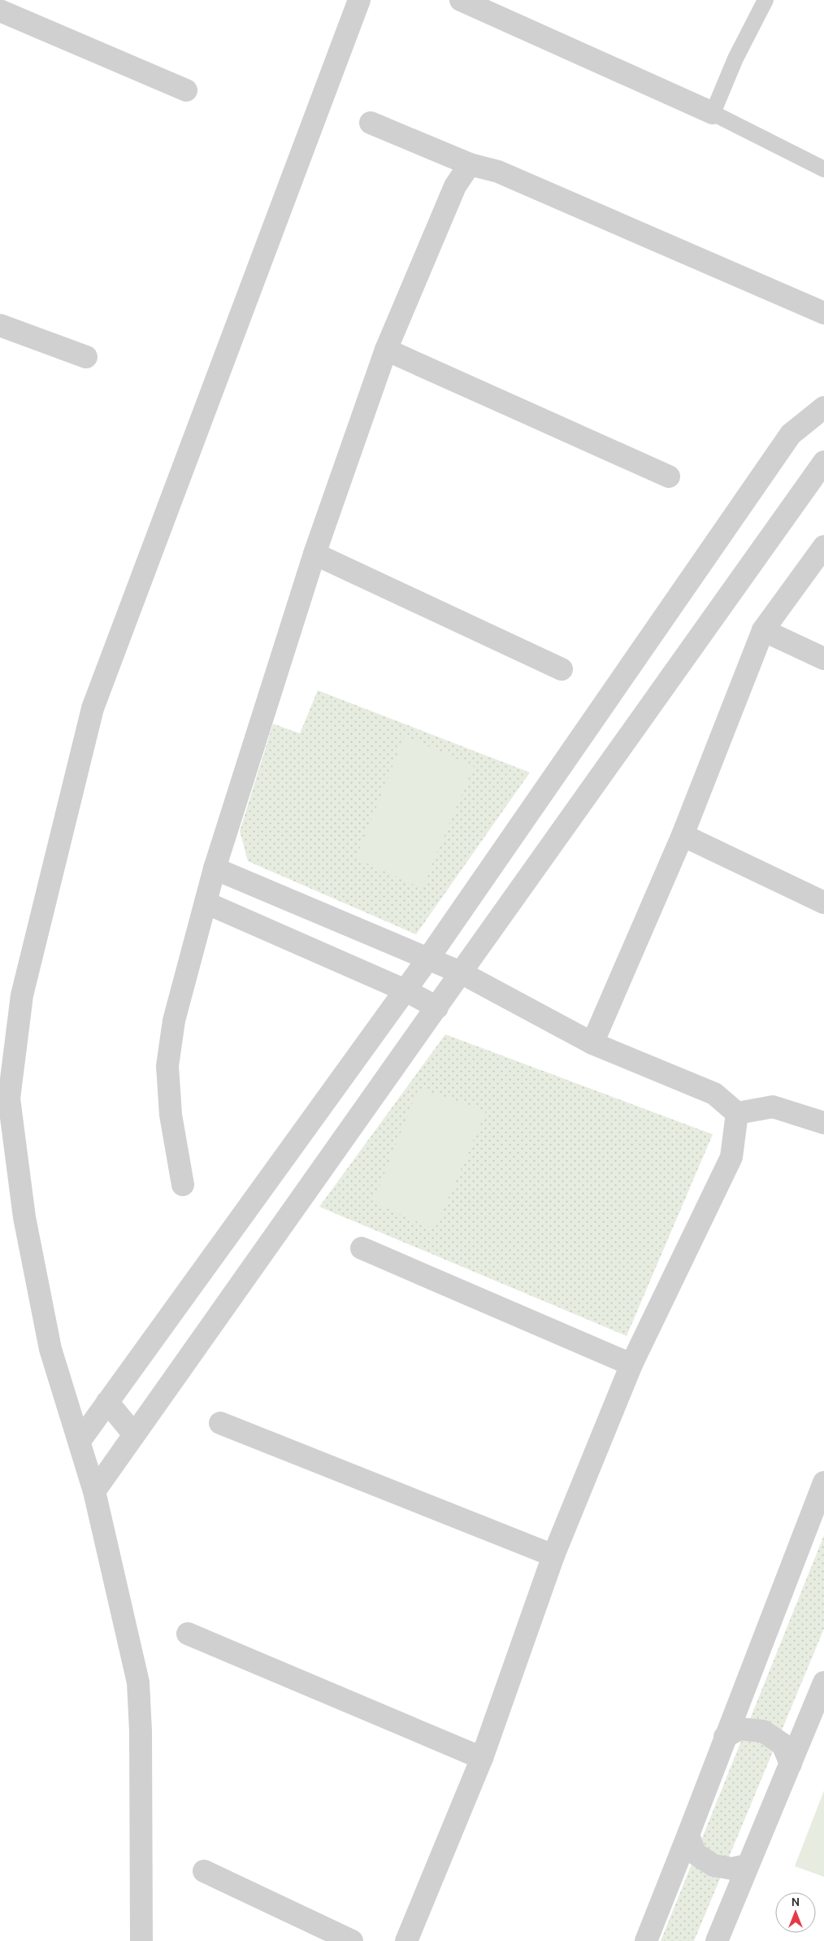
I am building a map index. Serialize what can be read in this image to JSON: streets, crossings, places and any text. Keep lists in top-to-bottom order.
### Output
{
  "north": "top"
}
